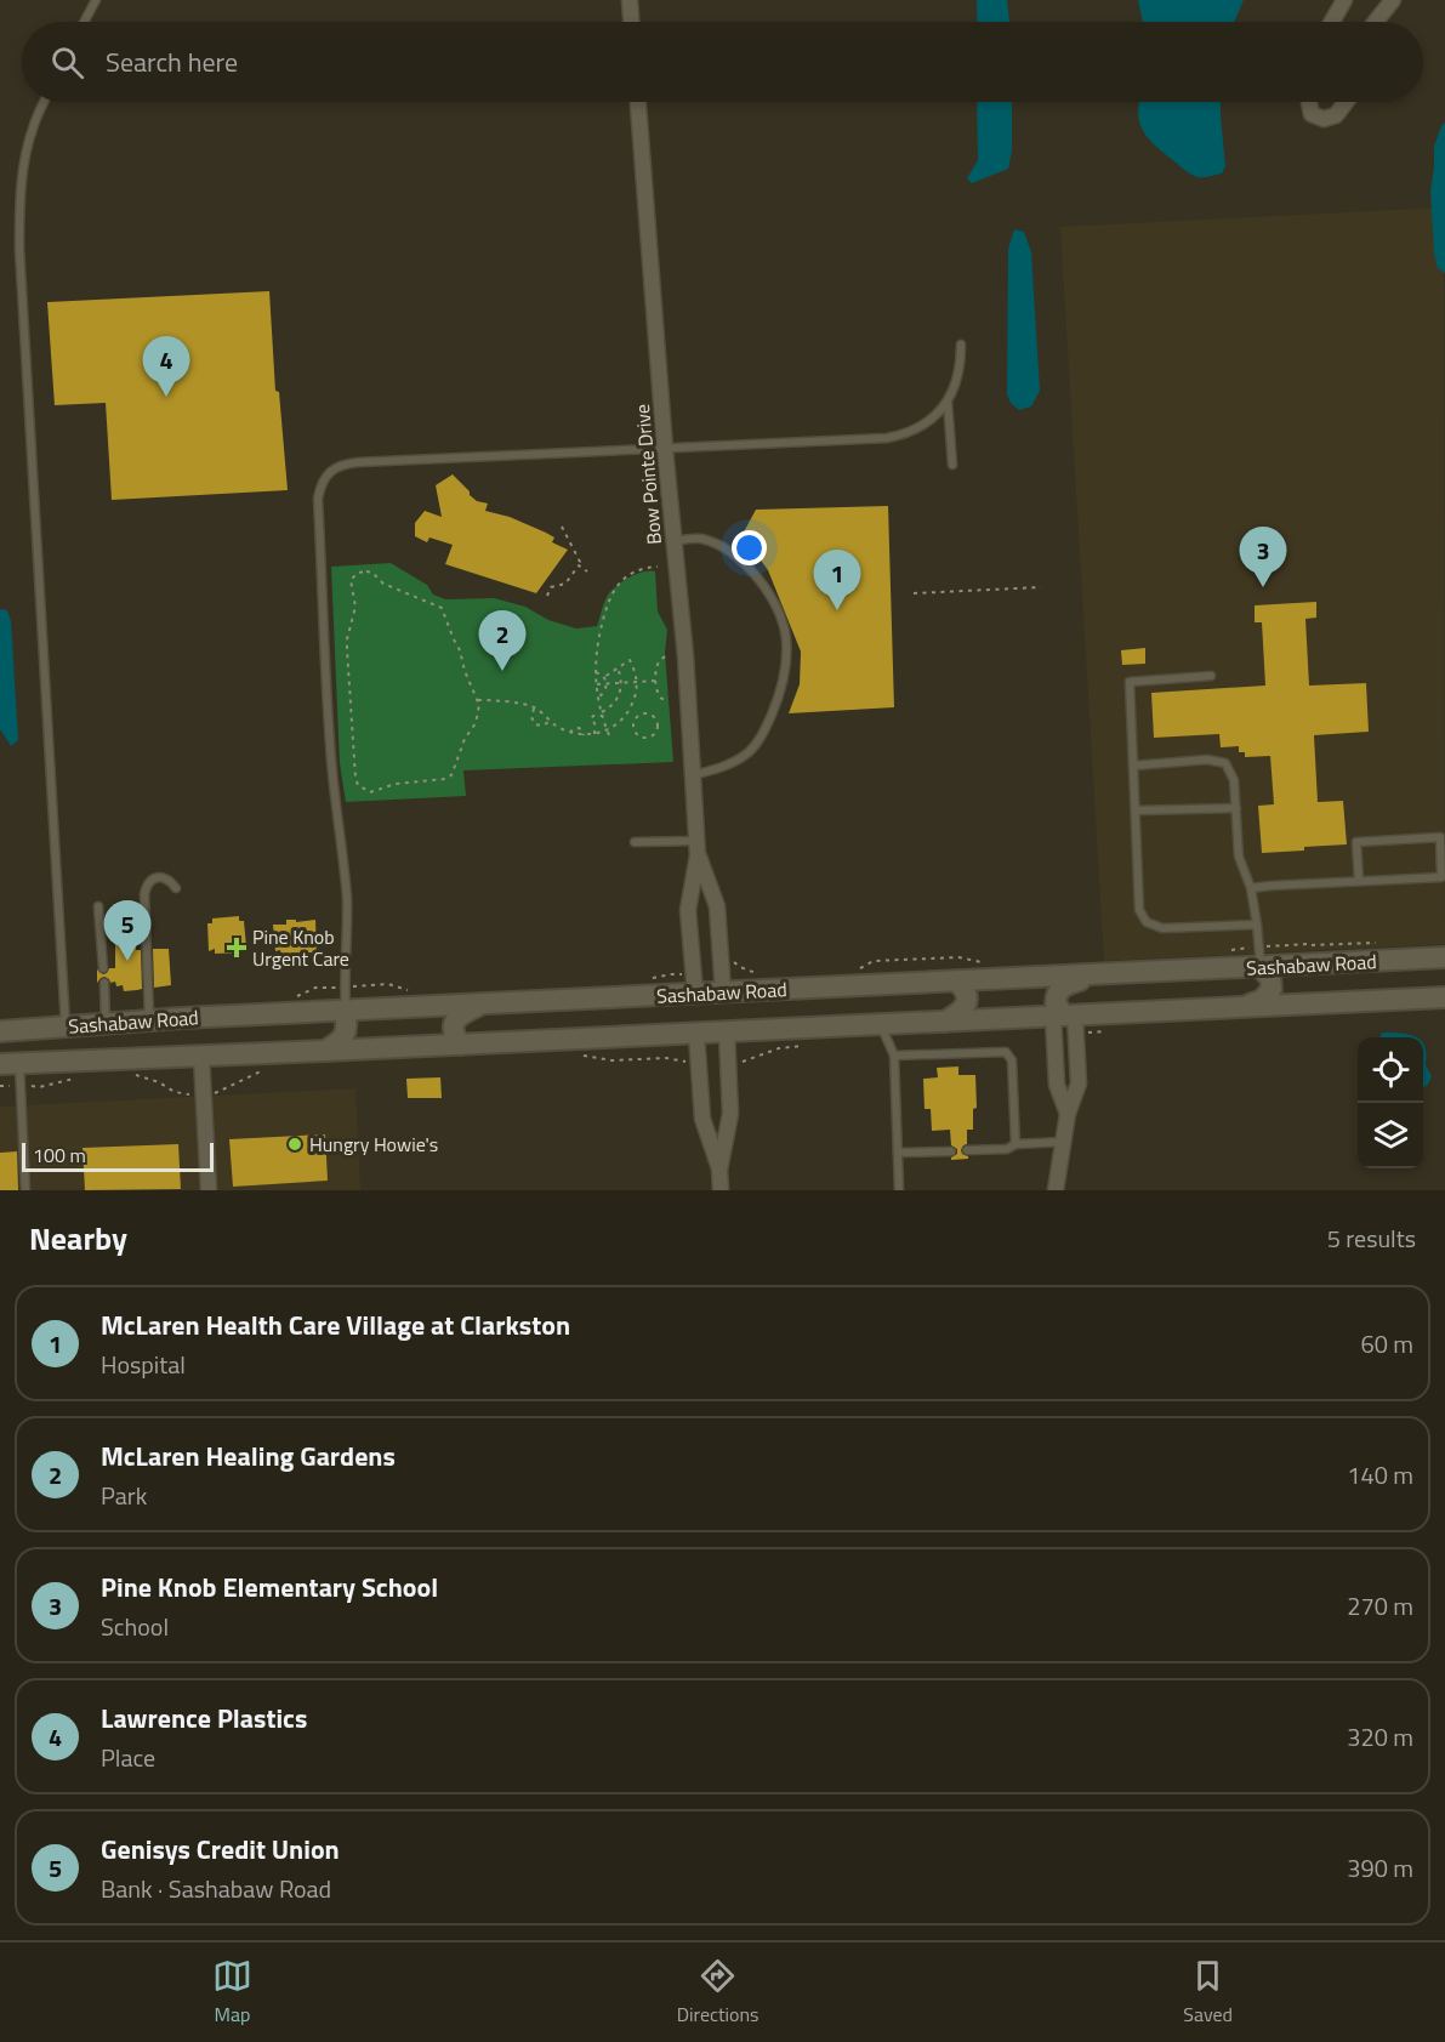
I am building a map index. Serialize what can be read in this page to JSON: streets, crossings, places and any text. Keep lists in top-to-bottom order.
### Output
{
  "streets": {
    "main road": ["Sashabaw Road"],
    "street": ["Bow Pointe Drive"]
  },
  "crossings": [
    ["Bow Pointe Drive", "Sashabaw Road"]
  ],
  "places": {
    "health": ["Pine Knob Urgent Care"],
    "other": ["Hungry Howie's"]
  },
  "scale_bar": "100 m",
  "page": {
    "search": "Search here",
    "pins": [
      "4",
      "3",
      "1",
      "2",
      "5"
    ],
    "scale": "100 m",
    "heading": ["Nearby", "5 results"],
    "list": [
      {
        "mark": "1",
        "name": "McLaren Health Care Village at Clarkston",
        "note": "Hospital",
        "value": "60 m"
      },
      {
        "mark": "2",
        "name": "McLaren Healing Gardens",
        "note": "Park",
        "value": "140 m"
      },
      {
        "mark": "3",
        "name": "Pine Knob Elementary School",
        "note": "School",
        "value": "270 m"
      },
      {
        "mark": "4",
        "name": "Lawrence Plastics",
        "note": "Place",
        "value": "320 m"
      },
      {
        "mark": "5",
        "name": "Genisys Credit Union",
        "note": "Bank · Sashabaw Road",
        "value": "390 m"
      }
    ],
    "nav": ["Map", "Directions", "Saved"]
  }
}
